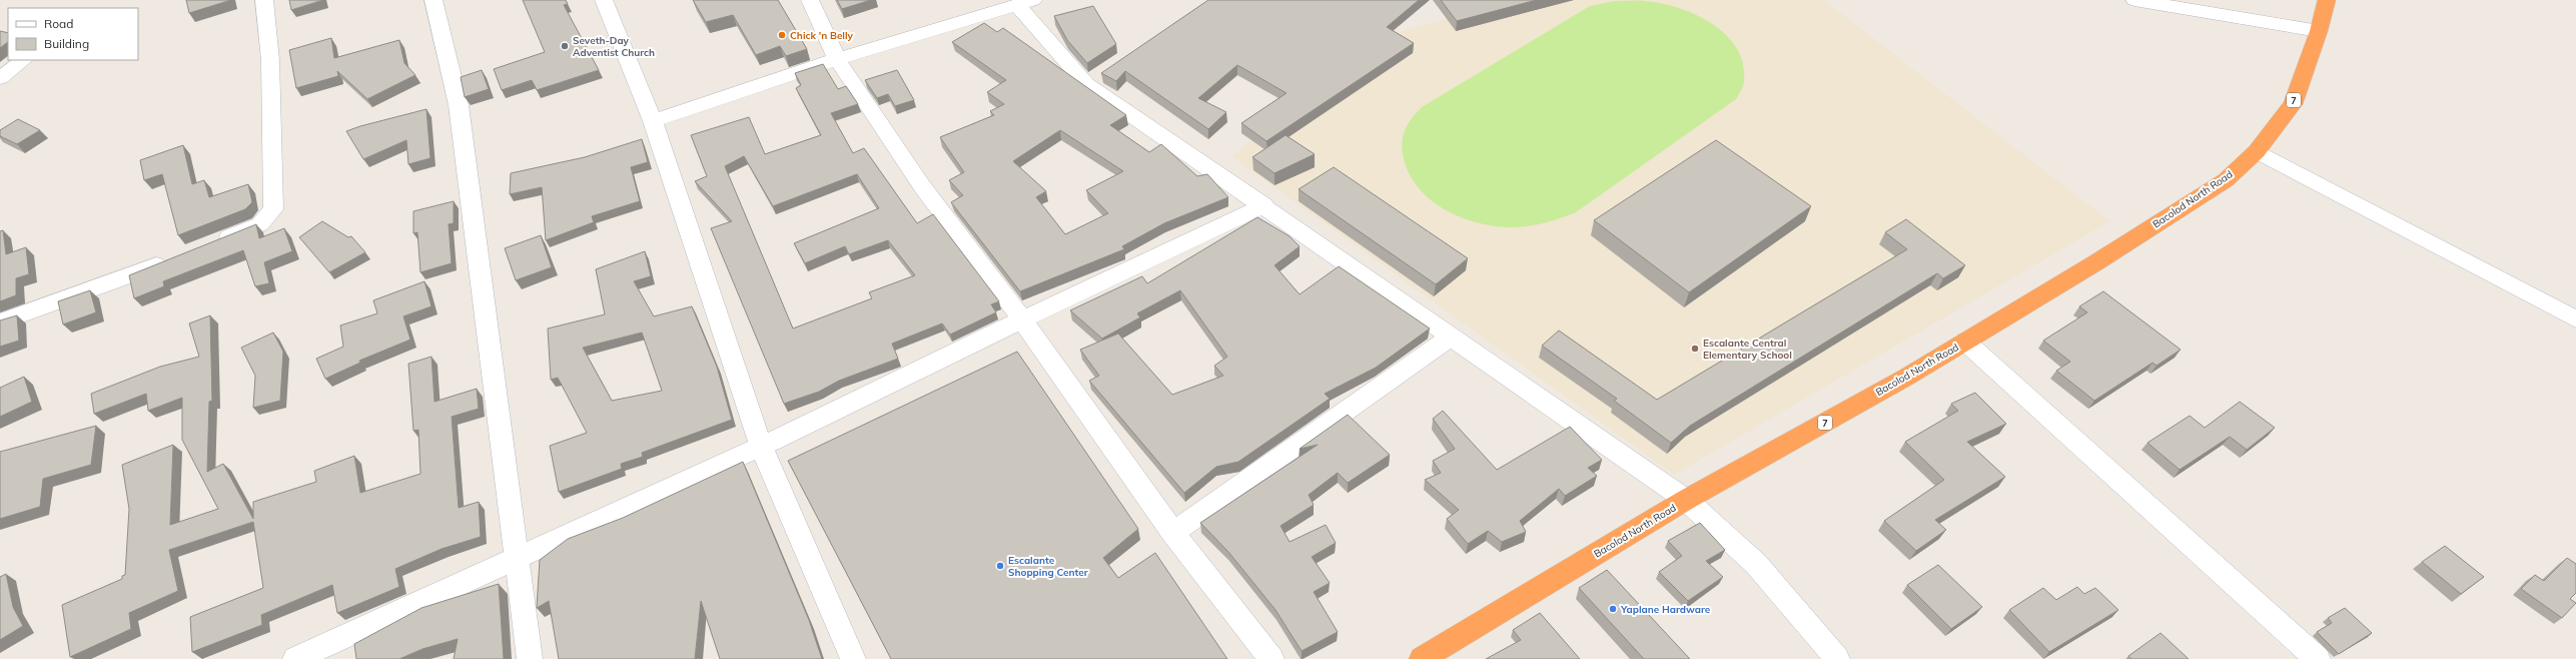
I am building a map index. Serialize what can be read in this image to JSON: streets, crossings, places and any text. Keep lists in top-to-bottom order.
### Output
{
  "streets": {
    "highway": ["7", "Bacolod North Road"]
  },
  "places": [
    "Chick 'n Belly",
    "Seveth-Day Adventist Church",
    "Escalante Central Elementary School",
    "Escalante Shopping Center",
    "Yaplane Hardware"
  ],
  "legend": ["Road", "Building"]
}
